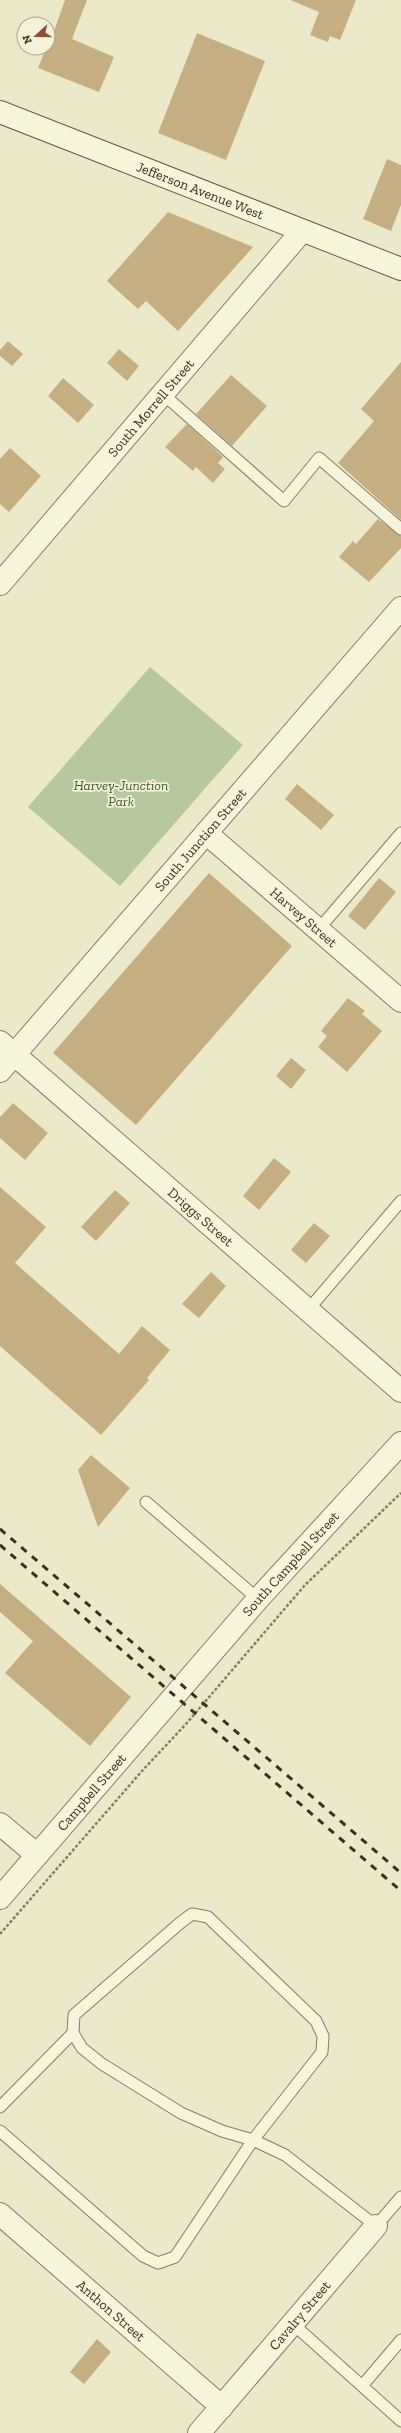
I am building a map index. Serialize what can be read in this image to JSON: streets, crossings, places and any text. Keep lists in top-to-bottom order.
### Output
{
  "streets": {
    "street": [
      "Jefferson Avenue West",
      "South Morrell Street",
      "South Junction Street",
      "Harvey Street",
      "Driggs Street",
      "South Campbell Street",
      "Campbell Street",
      "Anthon Street",
      "Cavalry Street"
    ]
  },
  "crossings": [
    ["Jefferson Avenue West", "South Morrell Street"],
    ["South Junction Street", "Harvey Street"],
    ["South Junction Street", "Driggs Street"],
    ["South Campbell Street", "Campbell Street"],
    ["Anthon Street", "Cavalry Street"]
  ],
  "parks": ["Harvey-Junction Park"],
  "north": "left"
}
